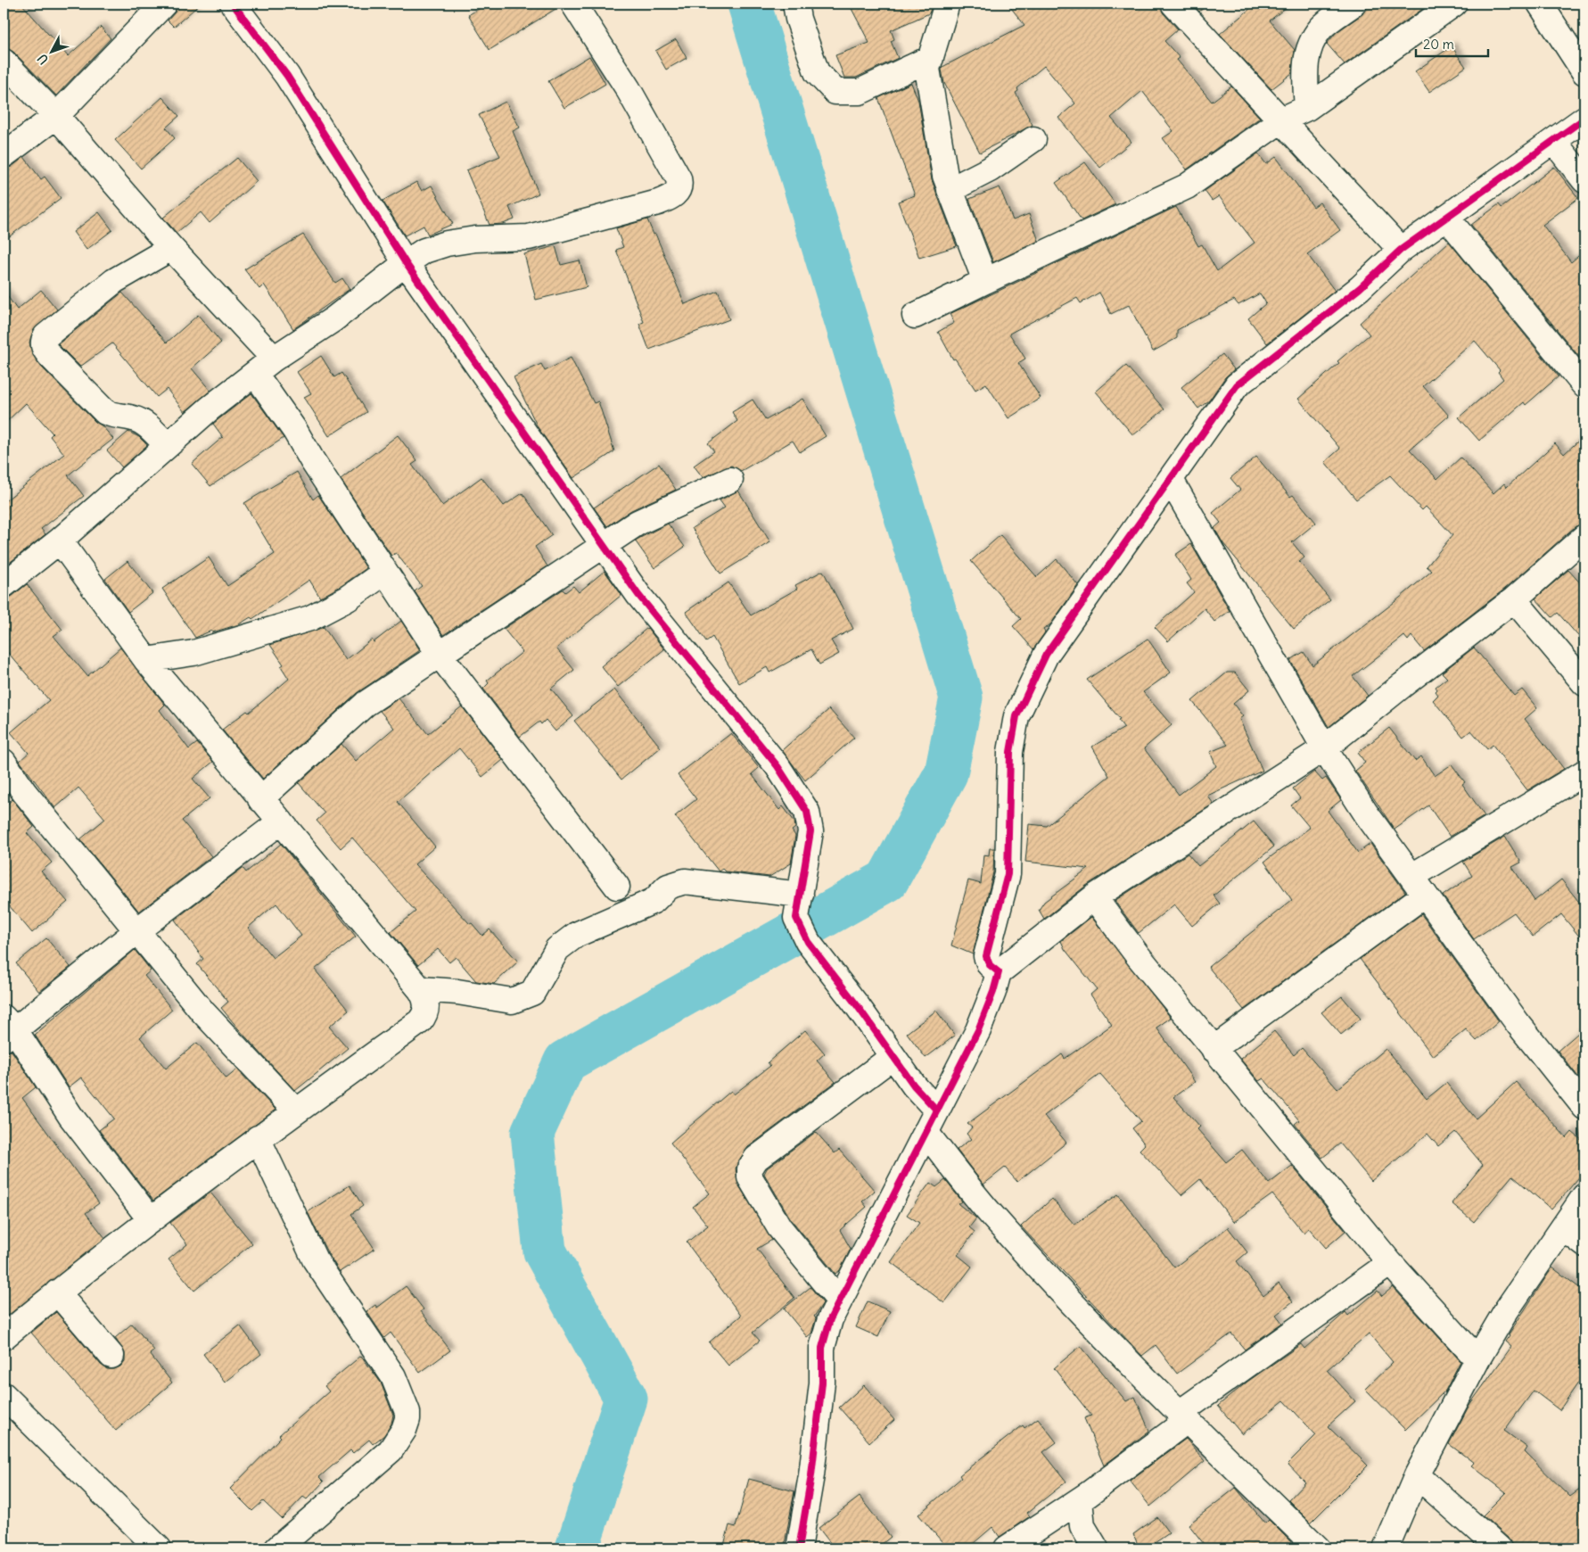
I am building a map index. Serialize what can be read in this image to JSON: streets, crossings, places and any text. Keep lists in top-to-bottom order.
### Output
{
  "scale_bar": "20 m",
  "north": "bottom left"
}
